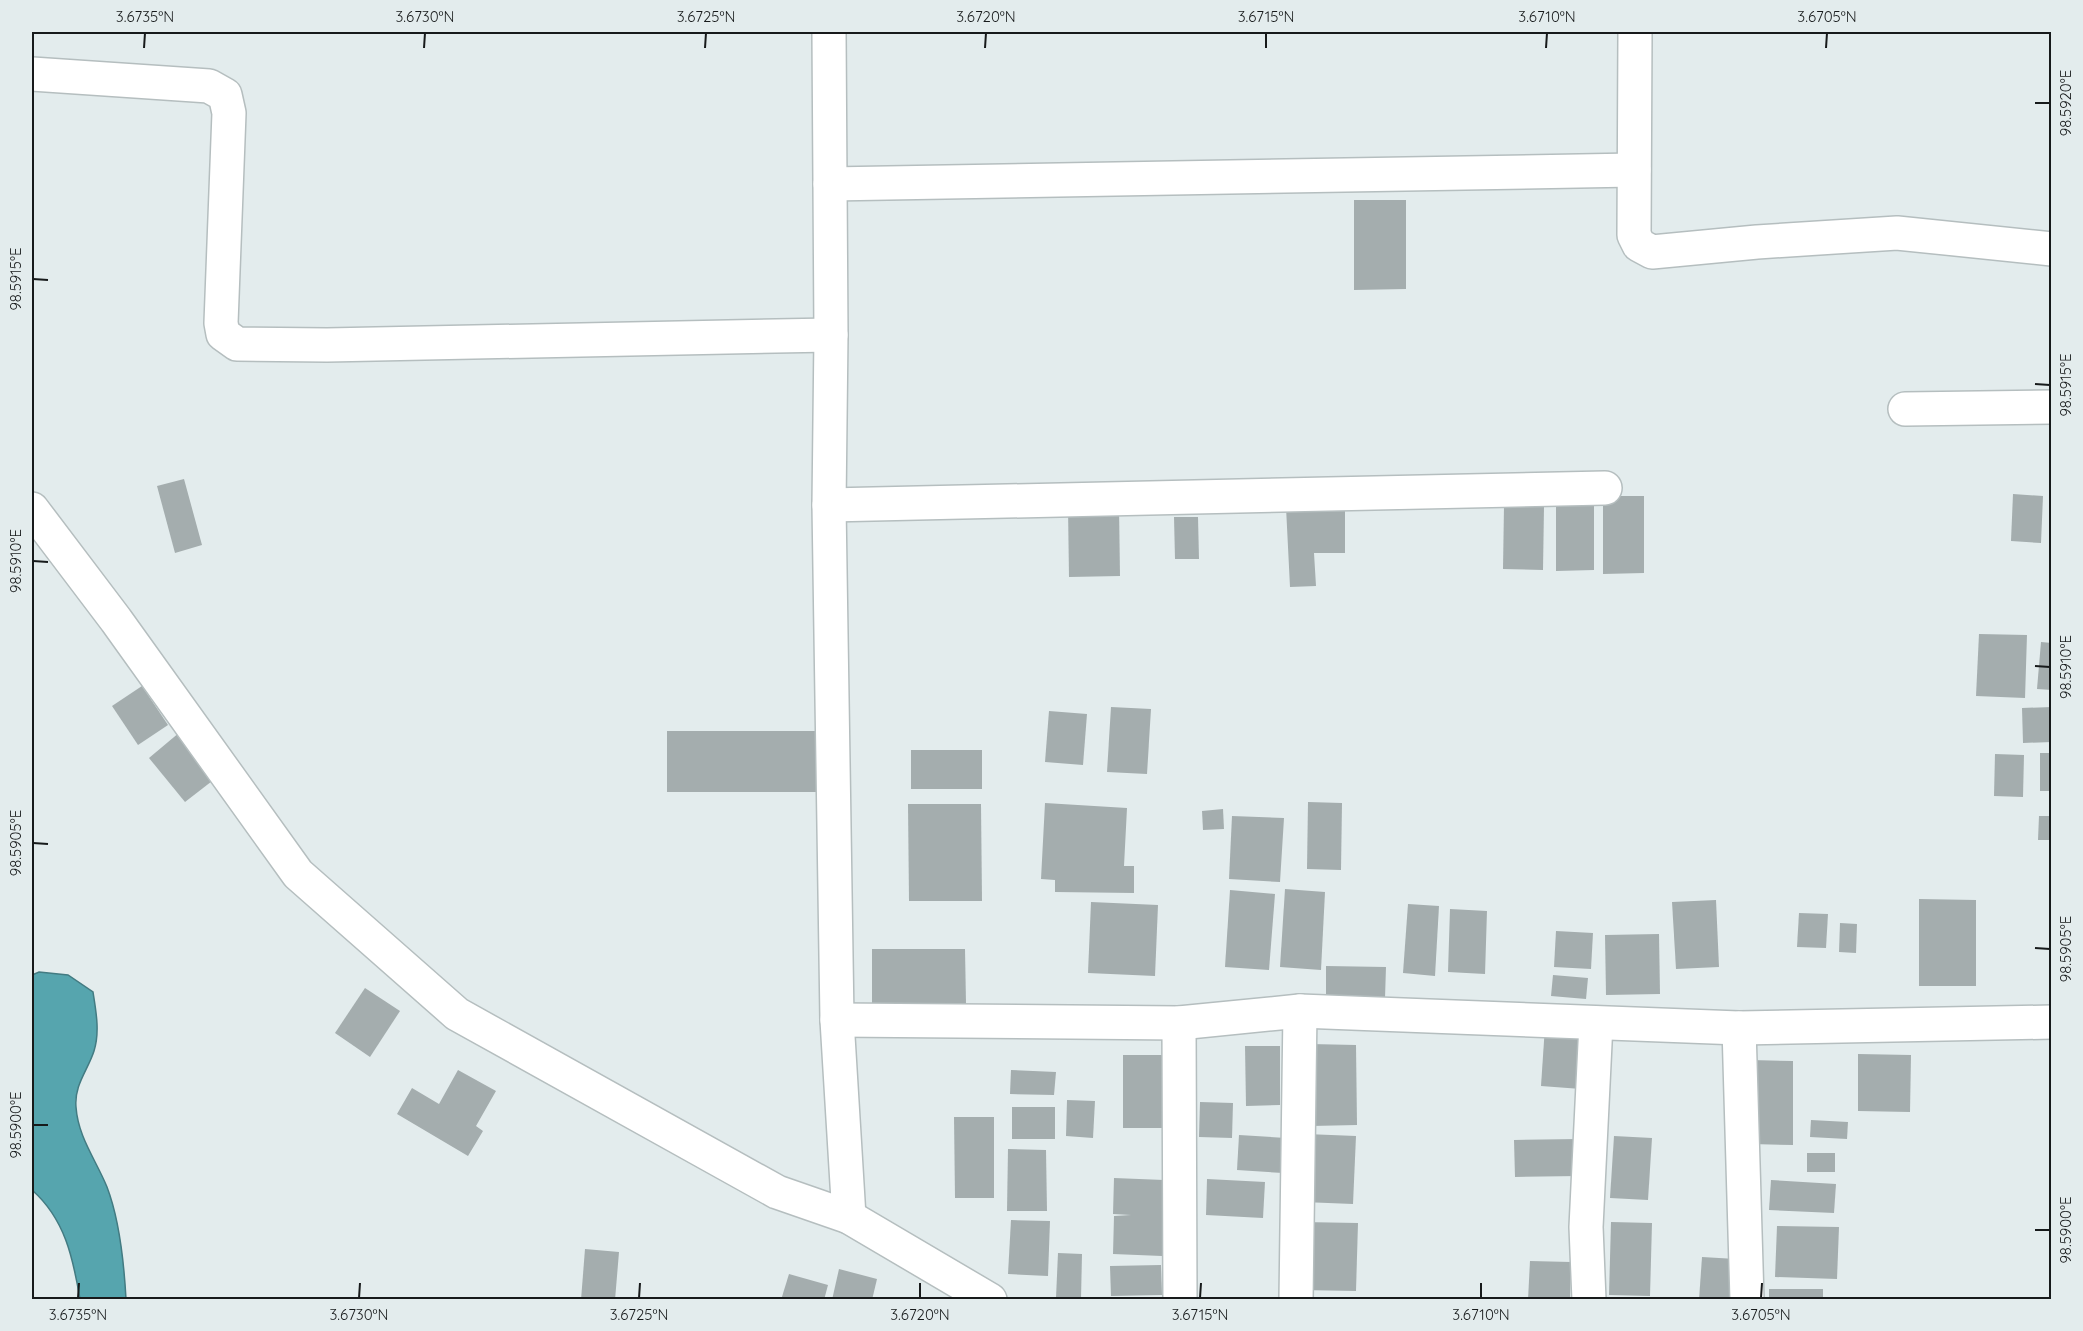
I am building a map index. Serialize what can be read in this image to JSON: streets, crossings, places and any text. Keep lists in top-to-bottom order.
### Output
{
  "coordinates": [
    "3.6735°N",
    "3.6730°N",
    "3.6725°N",
    "3.6720°N",
    "3.6715°N",
    "3.6710°N",
    "3.6705°N",
    "98.5920°E",
    "98.5915°E",
    "98.5910°E",
    "98.5905°E",
    "98.5900°E"
  ]
}
